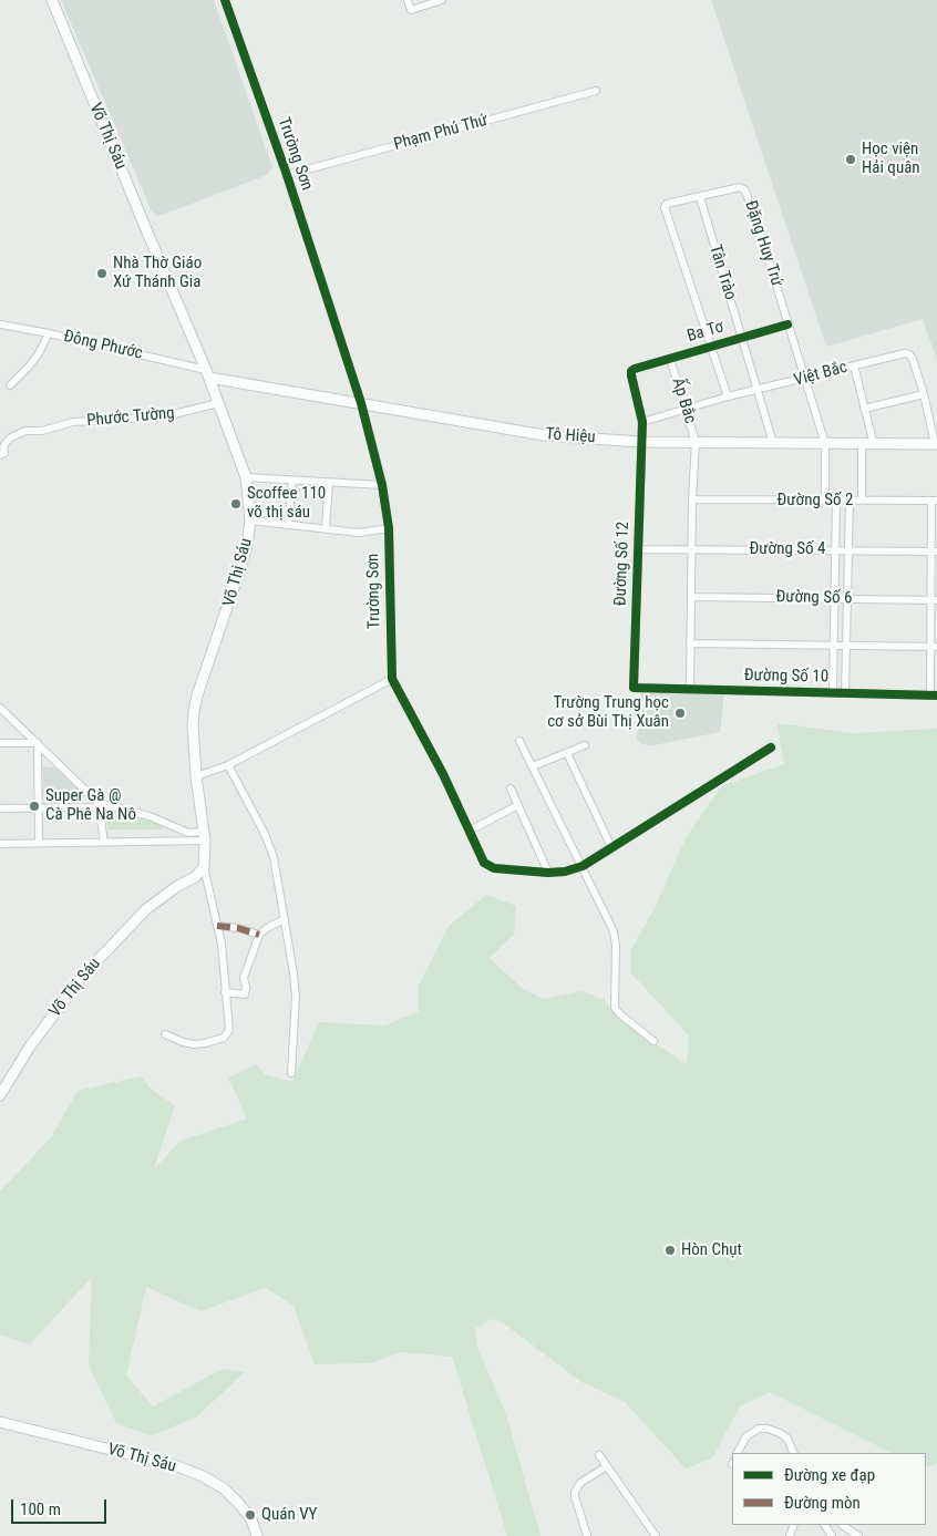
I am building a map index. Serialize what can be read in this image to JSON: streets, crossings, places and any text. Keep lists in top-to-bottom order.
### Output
{
  "streets": {
    "main road": ["Võ Thị Sáu", "Tô Hiệu"],
    "street": [
      "Phạm Phú Thứ",
      "Trường Sơn",
      "Đặng Huy Trứ",
      "Tân Trào",
      "Ba Tơ",
      "Đông Phước",
      "Việt Bắc",
      "Ấp Bắc",
      "Phước Tường",
      "Đường Số 2",
      "Đường Số 4",
      "Đường Số 12",
      "Đường Số 6",
      "Đường Số 10"
    ]
  },
  "crossings": [
    ["Phạm Phú Thứ", "Trường Sơn"],
    ["Võ Thị Sáu", "Đông Phước"],
    ["Võ Thị Sáu", "Phước Tường"],
    ["Võ Thị Sáu", "Tô Hiệu"],
    ["Trường Sơn", "Tô Hiệu"],
    ["Đặng Huy Trứ", "Tân Trào"],
    ["Đặng Huy Trứ", "Ba Tơ"],
    ["Đặng Huy Trứ", "Việt Bắc"],
    ["Đặng Huy Trứ", "Tô Hiệu"],
    ["Đặng Huy Trứ", "Đường Số 2"],
    ["Tân Trào", "Ba Tơ"],
    ["Tân Trào", "Việt Bắc"],
    ["Tân Trào", "Tô Hiệu"],
    ["Ba Tơ", "Ấp Bắc"],
    ["Ba Tơ", "Đường Số 12"],
    ["Đông Phước", "Tô Hiệu"],
    ["Việt Bắc", "Ấp Bắc"],
    ["Việt Bắc", "Tô Hiệu"],
    ["Việt Bắc", "Đường Số 12"],
    ["Ấp Bắc", "Tô Hiệu"],
    ["Tô Hiệu", "Đường Số 12"],
    ["Đường Số 4", "Đường Số 12"],
    ["Đường Số 12", "Đường Số 10"]
  ],
  "places": [
    "Học viện Hải quân",
    "Nhà Thờ Giáo Xứ Thánh Gia",
    "Scoffee 110 võ thị sáu",
    "Trường Trung học cơ sở Bùi Thị Xuân",
    "Super Gà @ Cà Phê Na Nô",
    "Hòn Chụt",
    "Quán VY"
  ],
  "legend": ["Đường xe đạp", "Đường mòn"],
  "scale_bar": "100 m"
}
